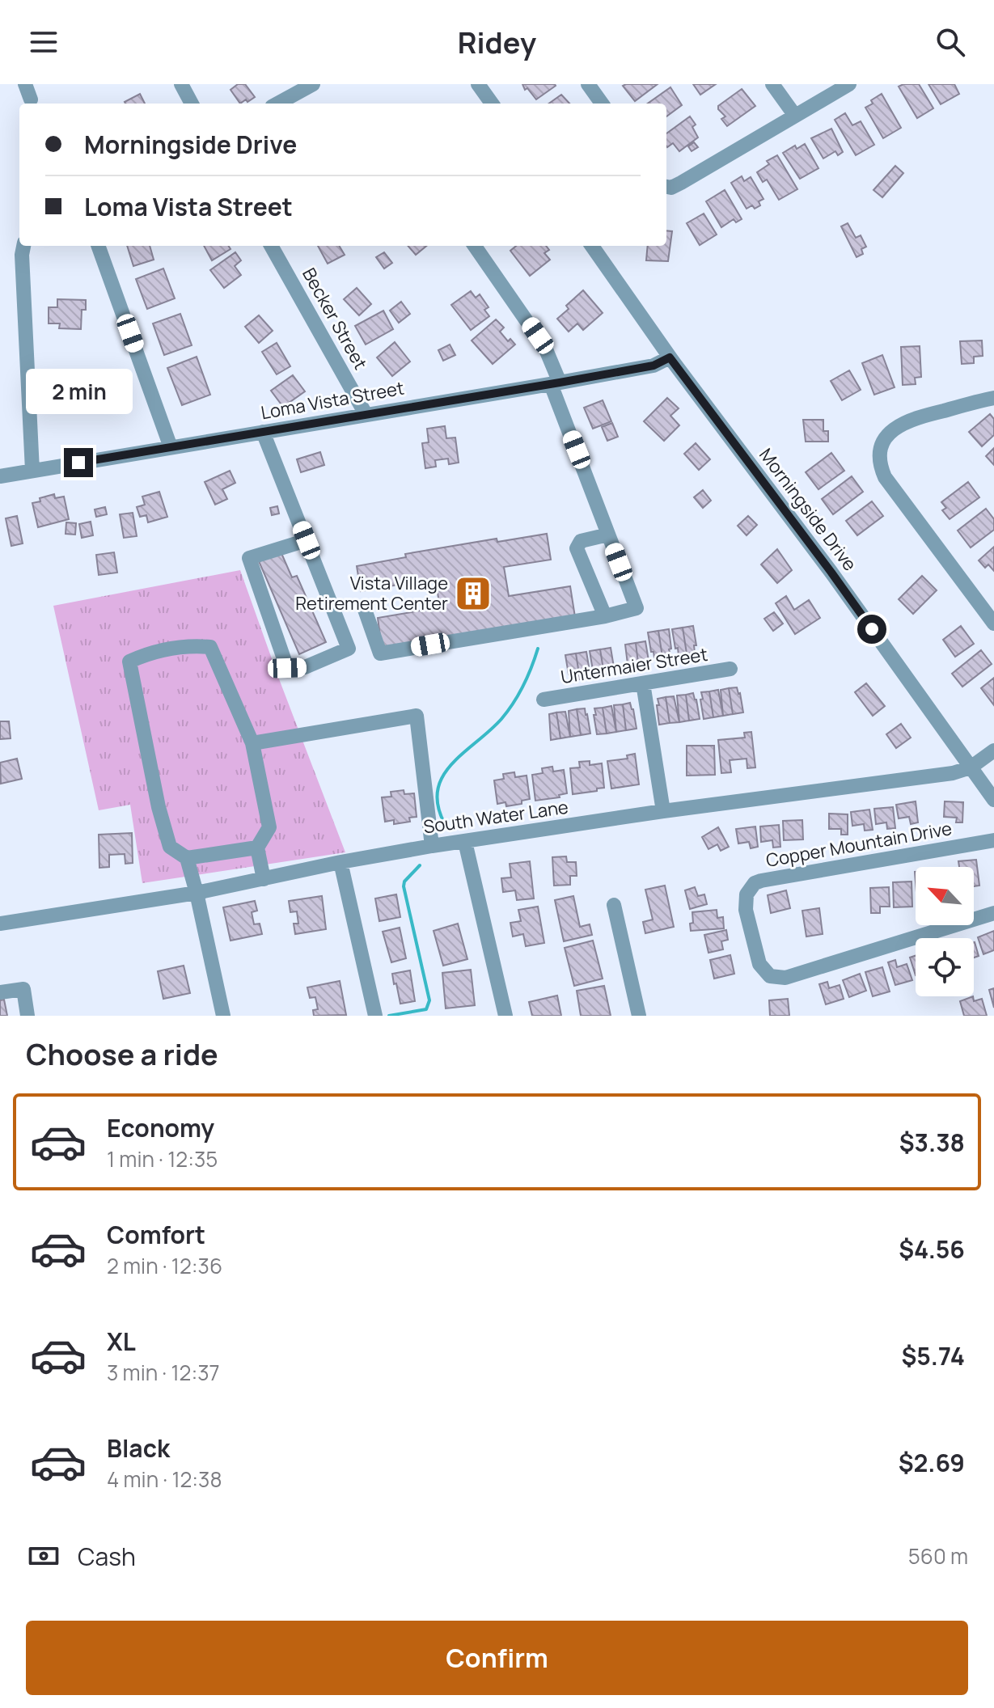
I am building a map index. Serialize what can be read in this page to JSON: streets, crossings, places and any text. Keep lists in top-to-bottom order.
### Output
{
  "streets": {
    "street": [
      "Becker Street",
      "Loma Vista Street",
      "Morningside Drive",
      "Untermaier Street",
      "South Water Lane",
      "Copper Mountain Drive"
    ]
  },
  "crossings": [
    ["Becker Street", "Loma Vista Street"],
    ["Loma Vista Street", "Morningside Drive"],
    ["Morningside Drive", "South Water Lane"]
  ],
  "places": {
    "building": ["Vista Village Retirement Center"]
  },
  "north": "top left",
  "page": {
    "header": "Ridey",
    "banner": ["Morningside Drive", "Loma Vista Street"],
    "bubble": "2 min",
    "heading": "Choose a ride",
    "list": [
      {
        "name": "Economy",
        "note": "1 min · 12:35",
        "value": "$3.38"
      },
      {
        "name": "Comfort",
        "note": "2 min · 12:36",
        "value": "$4.56"
      },
      {
        "name": "XL",
        "note": "3 min · 12:37",
        "value": "$5.74"
      },
      {
        "name": "Black",
        "note": "4 min · 12:38",
        "value": "$2.69"
      }
    ],
    "pay": ["Cash", "560 m"],
    "buttons": "Confirm"
  }
}
